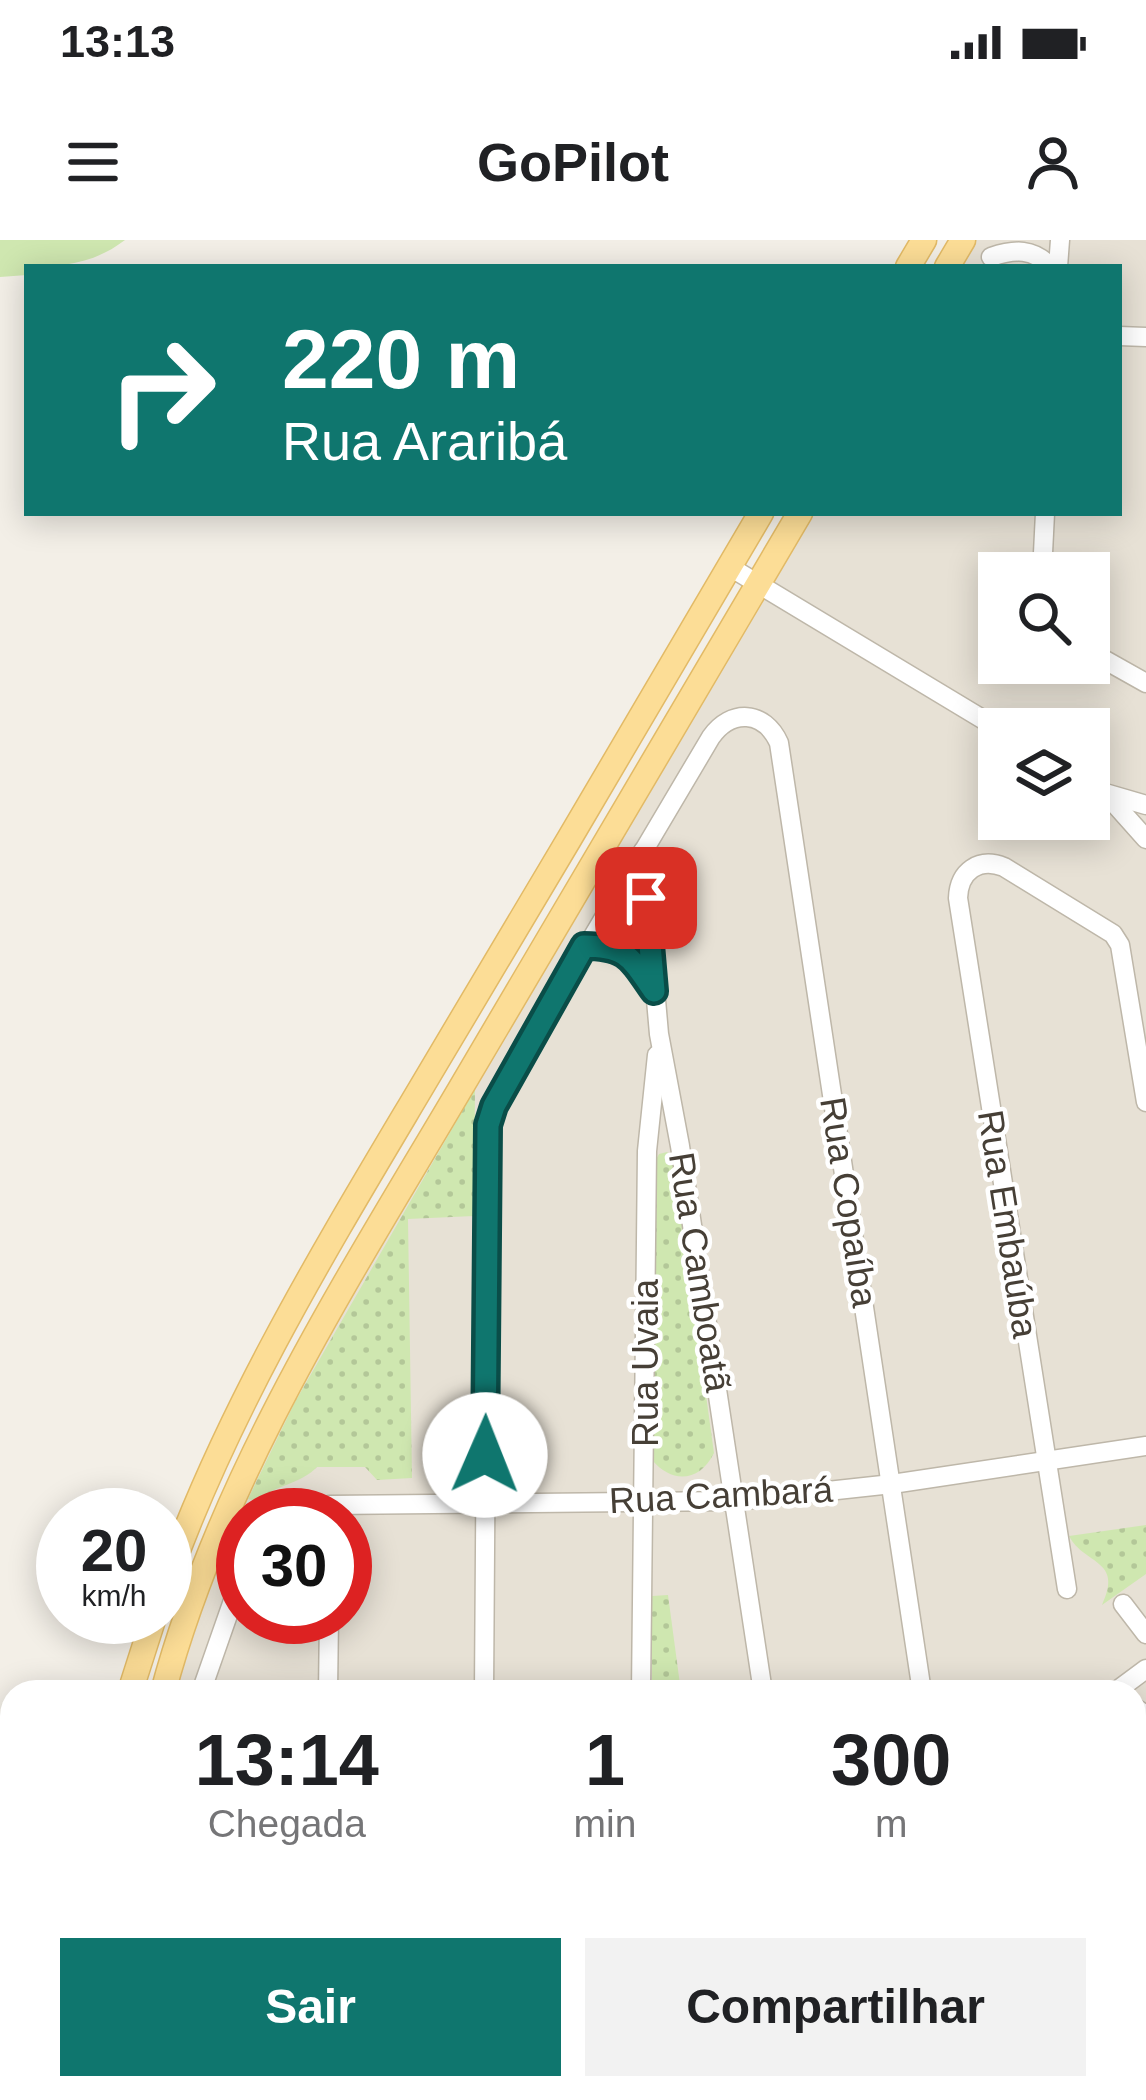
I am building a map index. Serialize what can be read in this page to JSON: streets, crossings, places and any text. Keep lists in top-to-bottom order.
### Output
{
  "streets": {
    "street": [
      "Rua Copaíba",
      "Rua Embaúba",
      "Rua Camboatã",
      "Rua Uvaia",
      "Rua Cambará"
    ]
  },
  "crossings": [
    ["Rua Copaíba", "Rua Camboatã"],
    ["Rua Copaíba", "Rua Cambará"],
    ["Rua Embaúba", "Rua Cambará"],
    ["Rua Camboatã", "Rua Uvaia"],
    ["Rua Camboatã", "Rua Cambará"],
    ["Rua Uvaia", "Rua Cambará"]
  ],
  "page": {
    "status": "13:13",
    "header": "GoPilot",
    "turn": ["220 m", "Rua Araribá"],
    "speed": "20 km/h",
    "limit": "30",
    "eta": [
      "13:14",
      "Chegada",
      "1",
      "min",
      "300",
      "m"
    ],
    "buttons": ["Sair", "Compartilhar"]
  }
}
